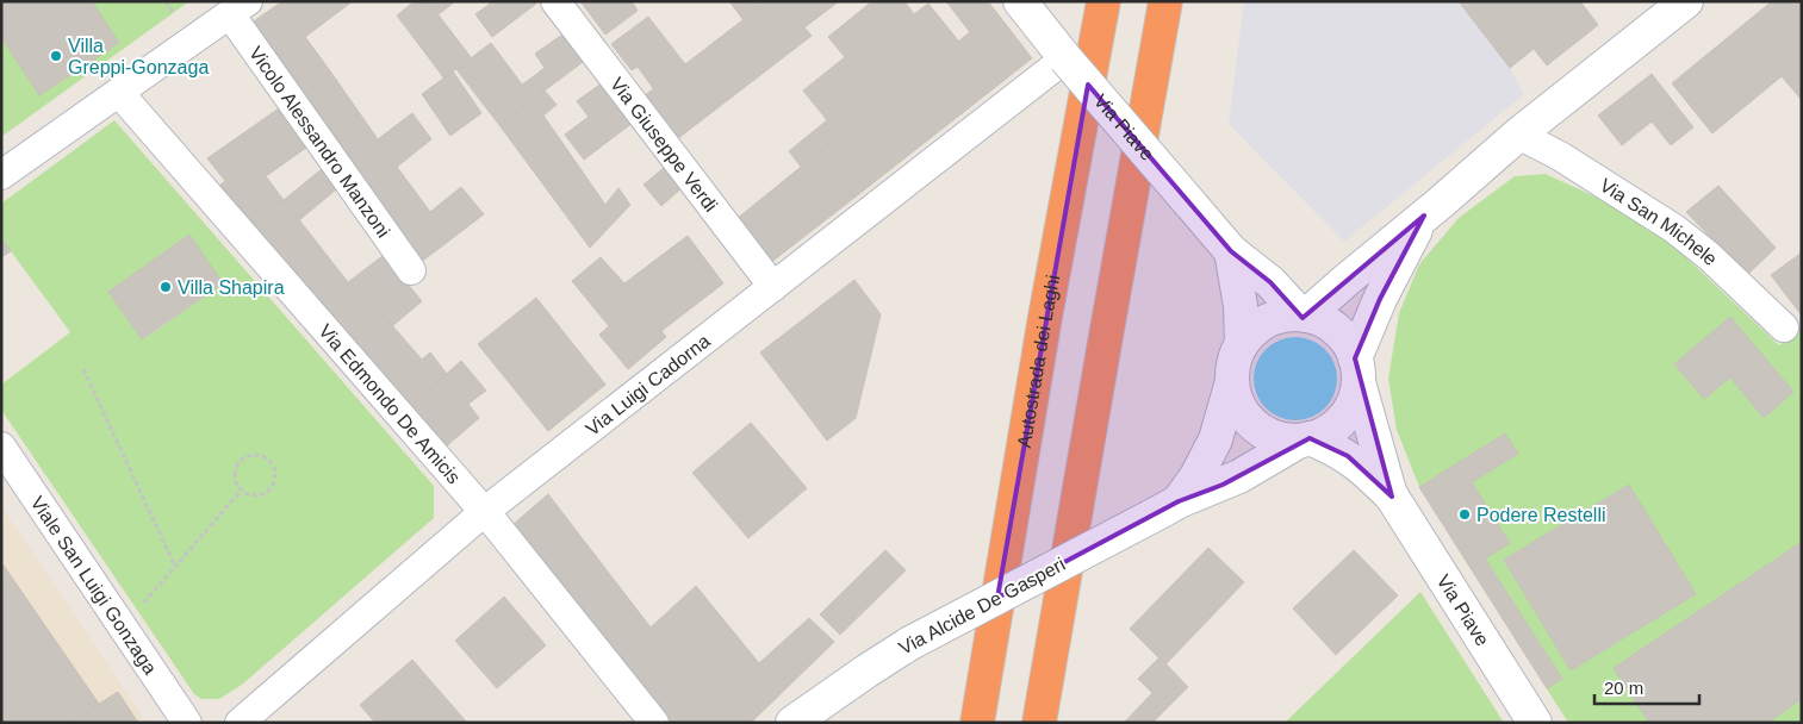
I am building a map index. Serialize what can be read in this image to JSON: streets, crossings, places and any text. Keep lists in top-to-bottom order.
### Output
{
  "streets": {
    "highway": ["Autostrada dei Laghi"],
    "street": [
      "Via Piave",
      "Vicolo Alessandro Manzoni",
      "Via Giuseppe Verdi",
      "Via San Michele",
      "Via Luigi Cadorna",
      "Via Edmondo De Amicis",
      "Viale San Luigi Gonzaga",
      "Via Alcide De Gasperi"
    ]
  },
  "crossings": [
    ["Via Piave", "Via Luigi Cadorna"],
    ["Via Piave", "Via Alcide De Gasperi"],
    ["Via Giuseppe Verdi", "Via Luigi Cadorna"],
    ["Via Luigi Cadorna", "Via Edmondo De Amicis"]
  ],
  "places": ["Villa Greppi-Gonzaga", "Villa Shapira", "Podere Restelli"],
  "scale_bar": "20 m"
}
